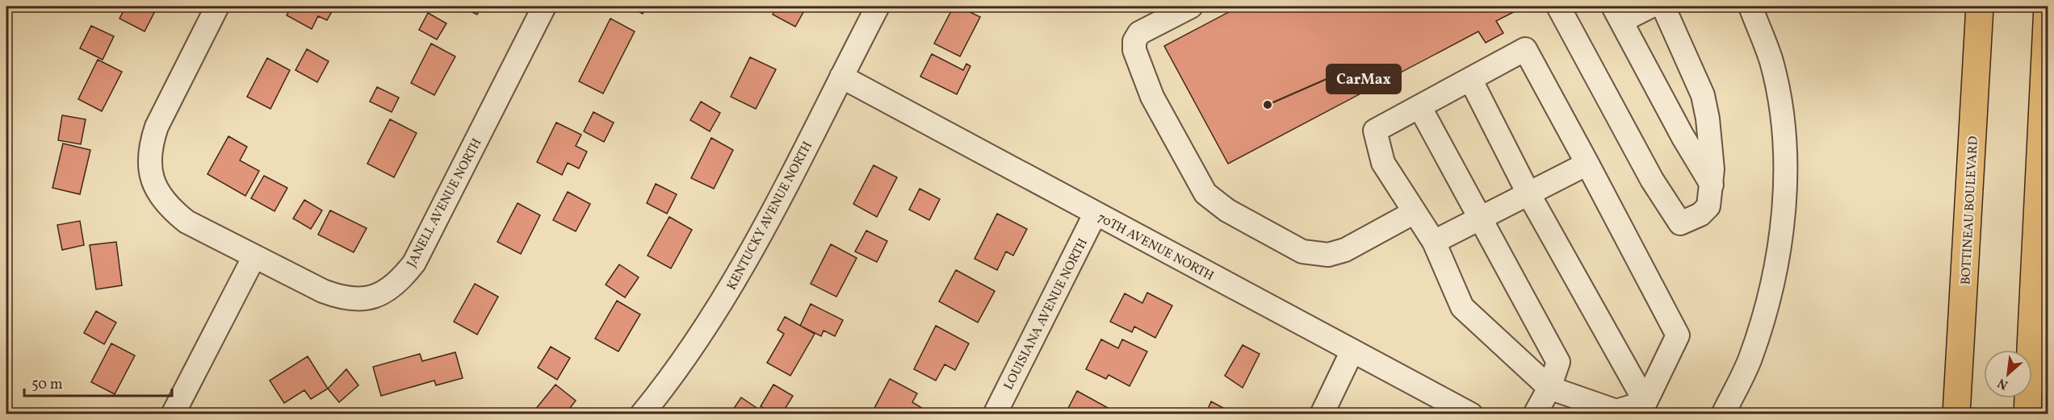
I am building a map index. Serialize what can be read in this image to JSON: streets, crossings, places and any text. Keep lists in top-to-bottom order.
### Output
{
  "streets": {
    "highway": ["BOTTINEAU BOULEVARD"],
    "street": [
      "JANELL AVENUE NORTH",
      "KENTUCKY AVENUE NORTH",
      "70TH AVENUE NORTH",
      "LOUISIANA AVENUE NORTH"
    ]
  },
  "crossings": [
    ["KENTUCKY AVENUE NORTH", "70TH AVENUE NORTH"],
    ["70TH AVENUE NORTH", "LOUISIANA AVENUE NORTH"]
  ],
  "places": ["CarMax"],
  "scale_bar": "50 m",
  "north": "bottom left"
}
